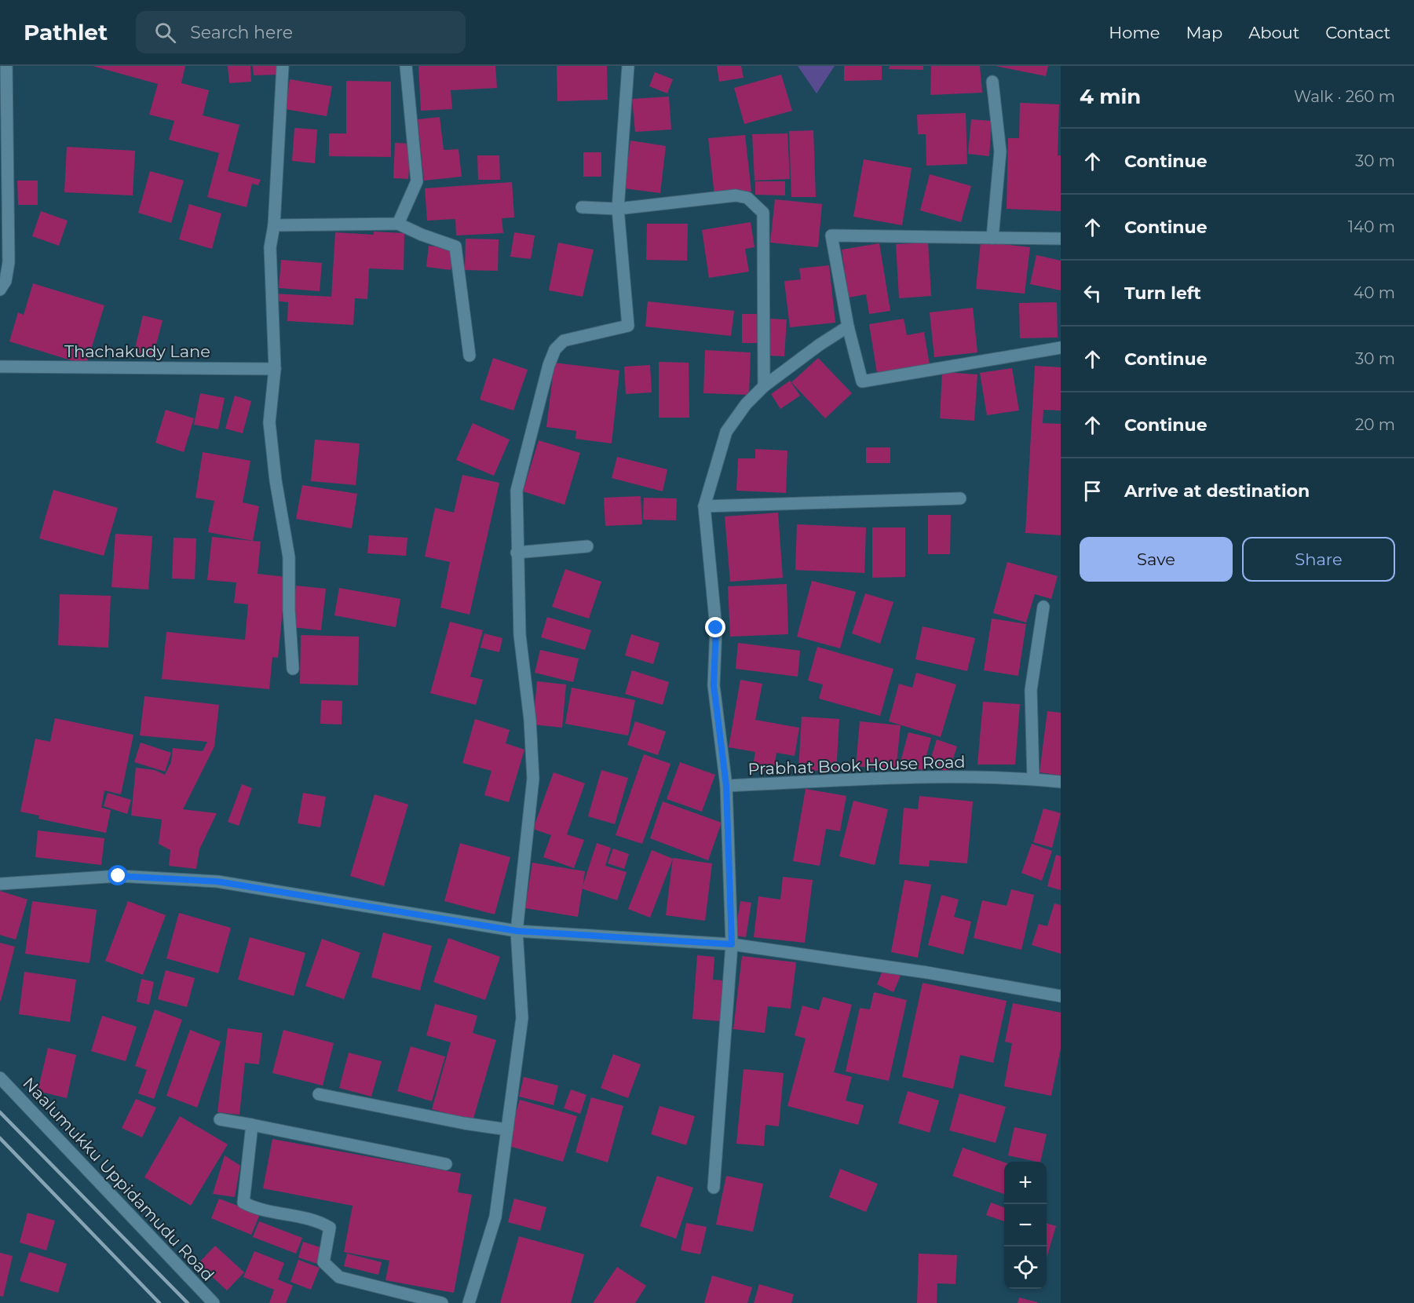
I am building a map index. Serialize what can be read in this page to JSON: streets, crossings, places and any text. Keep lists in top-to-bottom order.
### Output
{
  "streets": {
    "street": ["Thachakudy Lane", "Prabhat Book House Road", "Naalumukku Uppidamudu Road"]
  },
  "page": {
    "header": "Pathlet",
    "search": "Search here",
    "nav": [
      "Home",
      "Map",
      "About",
      "Contact"
    ],
    "heading": ["4 min", "Walk · 260 m"],
    "list": [
      ["Continue", "30 m"],
      ["Continue", "140 m"],
      ["Turn left", "40 m"],
      ["Continue", "30 m"],
      ["Continue", "20 m"],
      "Arrive at destination"
    ],
    "buttons": ["Save", "Share"],
    "map_buttons": ["+", "−"]
  }
}
